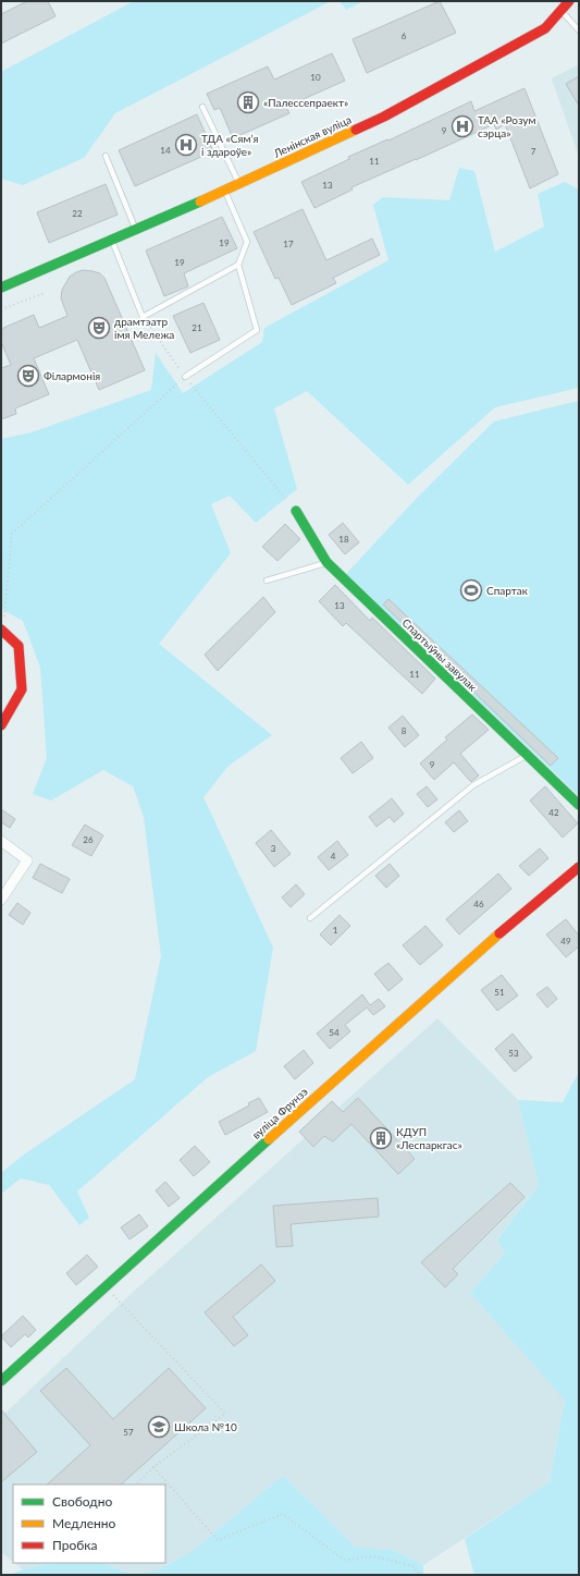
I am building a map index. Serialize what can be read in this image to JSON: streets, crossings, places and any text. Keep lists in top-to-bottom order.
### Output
{
  "streets": {
    "street": ["Ленінская вуліца", "Спартыўны завулак", "вуліца Фрунзэ"]
  },
  "places": {
    "building": ["«Палессепраект»", "КДУП «Леспаркгас»"],
    "hospital": ["ТАА «Розум сэрца»", "ТДА «Сямʼя і здароўе»"],
    "theatre": ["драмтэатр імя Мележа", "Філармонія"],
    "sports": ["Спартак"],
    "school or university": ["Школа №10"]
  },
  "house_numbers": [
    "6",
    "10",
    "9",
    "14",
    "7",
    "11",
    "13",
    "22",
    "19",
    "17",
    "19",
    "21",
    "18",
    "13",
    "11",
    "8",
    "9",
    "42",
    "26",
    "3",
    "4",
    "46",
    "1",
    "49",
    "51",
    "54",
    "53",
    "57"
  ],
  "legend": ["Свободно", "Медленно", "Пробка"]
}
